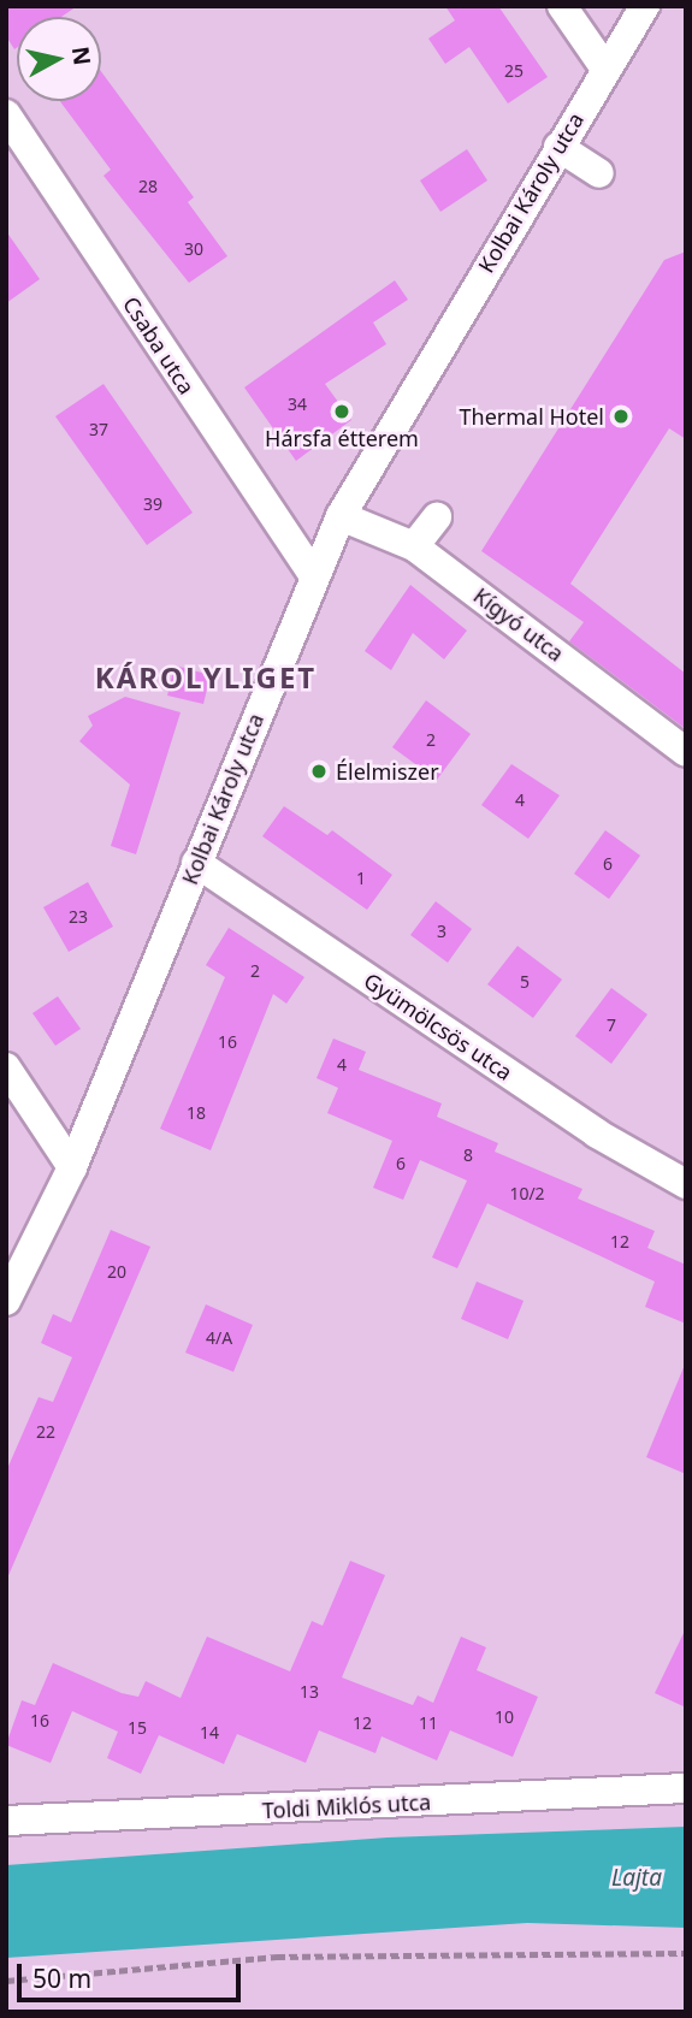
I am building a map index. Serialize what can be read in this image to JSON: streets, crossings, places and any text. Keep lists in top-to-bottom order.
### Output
{
  "streets": {
    "street": [
      "Kolbai Károly utca",
      "Csaba utca",
      "Kígyó utca",
      "Gyümölcsös utca",
      "Toldi Miklós utca"
    ]
  },
  "crossings": [
    ["Kolbai Károly utca", "Csaba utca"],
    ["Kolbai Károly utca", "Kígyó utca"],
    ["Kolbai Károly utca", "Gyümölcsös utca"]
  ],
  "districts": ["KÁROLYLIGET"],
  "water": ["Lajta"],
  "places": ["Hársfa étterem", "Thermal Hotel", "Élelmiszer"],
  "house_numbers": [
    "25",
    "28",
    "30",
    "34",
    "37",
    "39",
    "2",
    "4",
    "6",
    "1",
    "23",
    "3",
    "2",
    "5",
    "7",
    "16",
    "4",
    "18",
    "8",
    "6",
    "10/2",
    "12",
    "20",
    "4/A",
    "22",
    "13",
    "10",
    "16",
    "12",
    "11",
    "15",
    "14"
  ],
  "scale_bar": "50 m",
  "north": "right"
}
